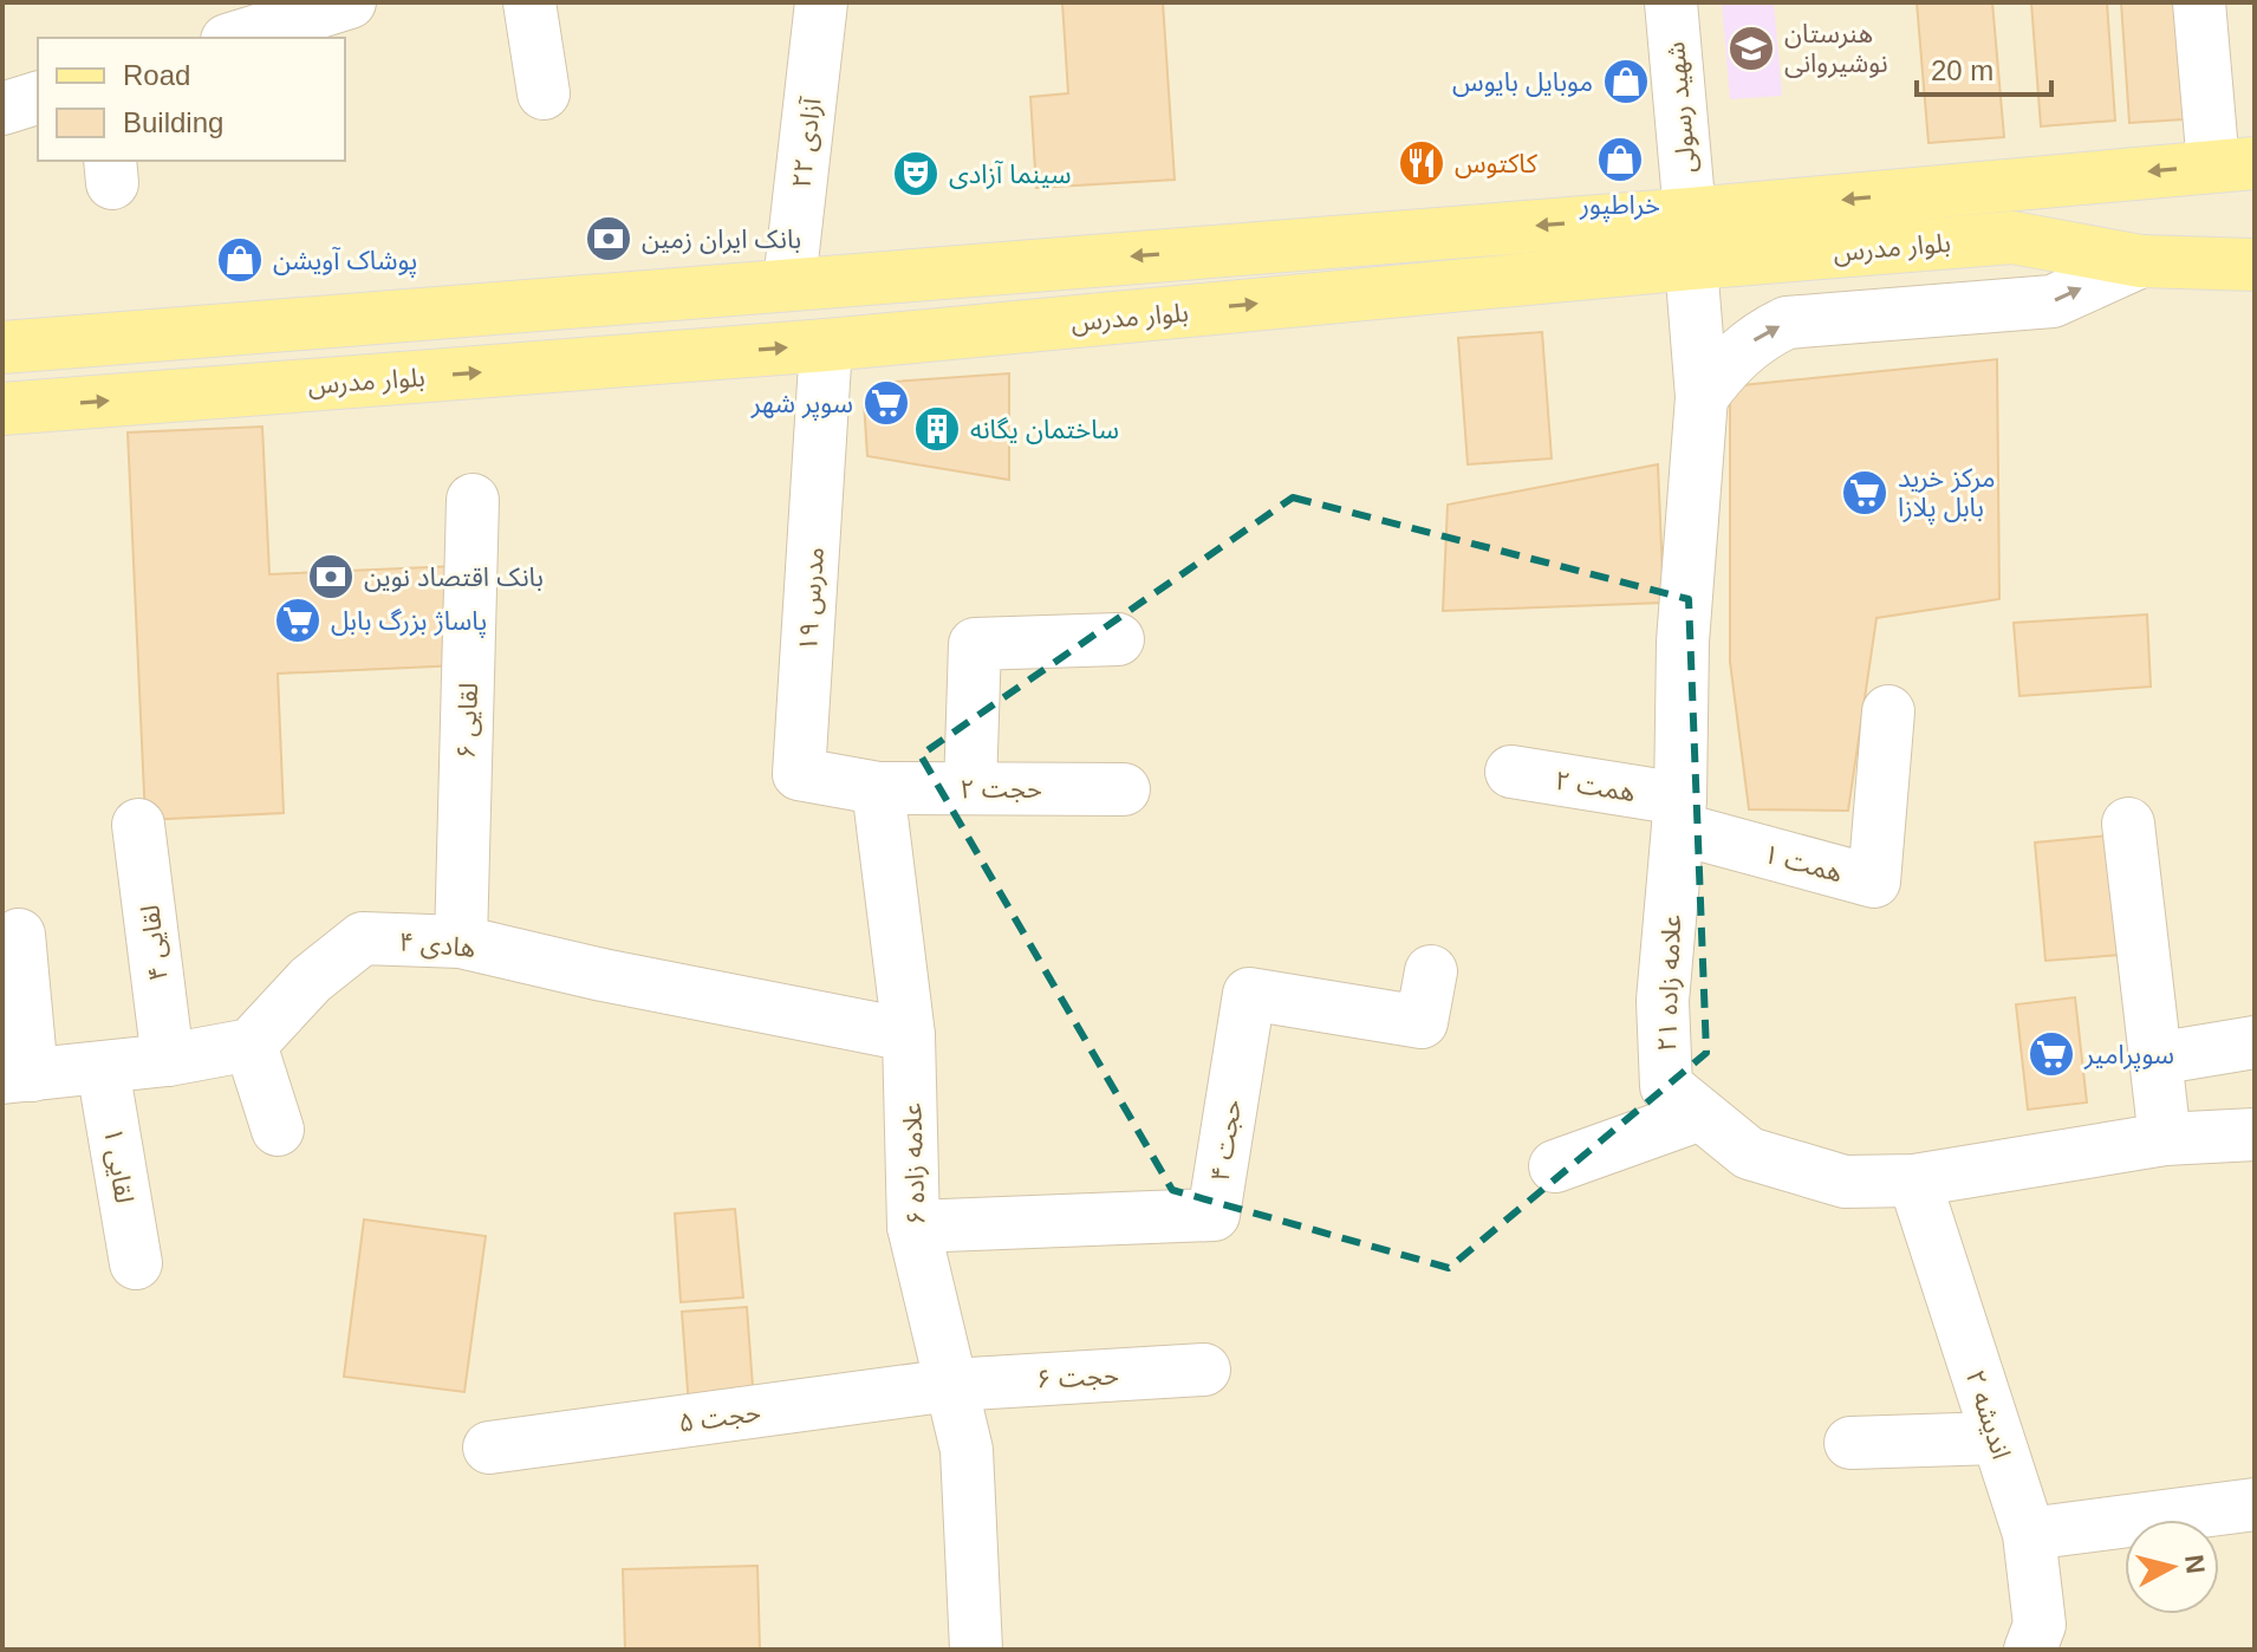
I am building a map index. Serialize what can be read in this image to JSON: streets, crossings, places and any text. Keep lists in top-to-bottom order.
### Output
{
  "streets": {
    "main road": ["بلوار مدرس"],
    "street": [
      "شهید رسولی",
      "آزادی ٢٢",
      "مدرس ۱۹",
      "لقایی ۶",
      "همت ۲",
      "حجت ۲",
      "همت ۱",
      "لقایی ۴",
      "هادی ۴",
      "علامه زاده ۲۱",
      "حجت ۴",
      "علامه زاده ۶",
      "لقایی ۱",
      "حجت ۶",
      "اندیشه ۲",
      "حجت ۵"
    ]
  },
  "crossings": [
    ["شهید رسولی", "بلوار مدرس"],
    ["شهید رسولی", "علامه زاده ۲۱"],
    ["آزادی ٢٢", "بلوار مدرس"],
    ["بلوار مدرس", "مدرس ۱۹"],
    ["بلوار مدرس", "علامه زاده ۲۱"],
    ["مدرس ۱۹", "حجت ۲"],
    ["مدرس ۱۹", "علامه زاده ۶"],
    ["لقایی ۶", "هادی ۴"],
    ["همت ۲", "همت ۱"],
    ["همت ۲", "علامه زاده ۲۱"],
    ["حجت ۲", "علامه زاده ۶"],
    ["همت ۱", "علامه زاده ۲۱"],
    ["هادی ۴", "علامه زاده ۶"],
    ["علامه زاده ۲۱", "اندیشه ۲"],
    ["حجت ۴", "علامه زاده ۶"],
    ["علامه زاده ۶", "حجت ۶"],
    ["علامه زاده ۶", "حجت ۵"],
    ["حجت ۶", "حجت ۵"]
  ],
  "places": {
    "school or university": ["هنرستان نوشیروانی"],
    "shop": ["موبایل بایوس", "خراطپور", "پوشاک آویشن"],
    "restaurant": ["کاکتوس"],
    "theatre": ["سینما آزادی"],
    "bank": ["بانک ایران زمین", "بانک اقتصاد نوین"],
    "supermarket": [
      "سوپر شهر",
      "مرکز خرید بابل پلازا",
      "پاساژ بزرگ بابل",
      "سوپرامیر"
    ],
    "building": ["ساختمان یگانه"]
  },
  "legend": ["Road", "Building"],
  "scale_bar": "20 m",
  "north": "right"
}
